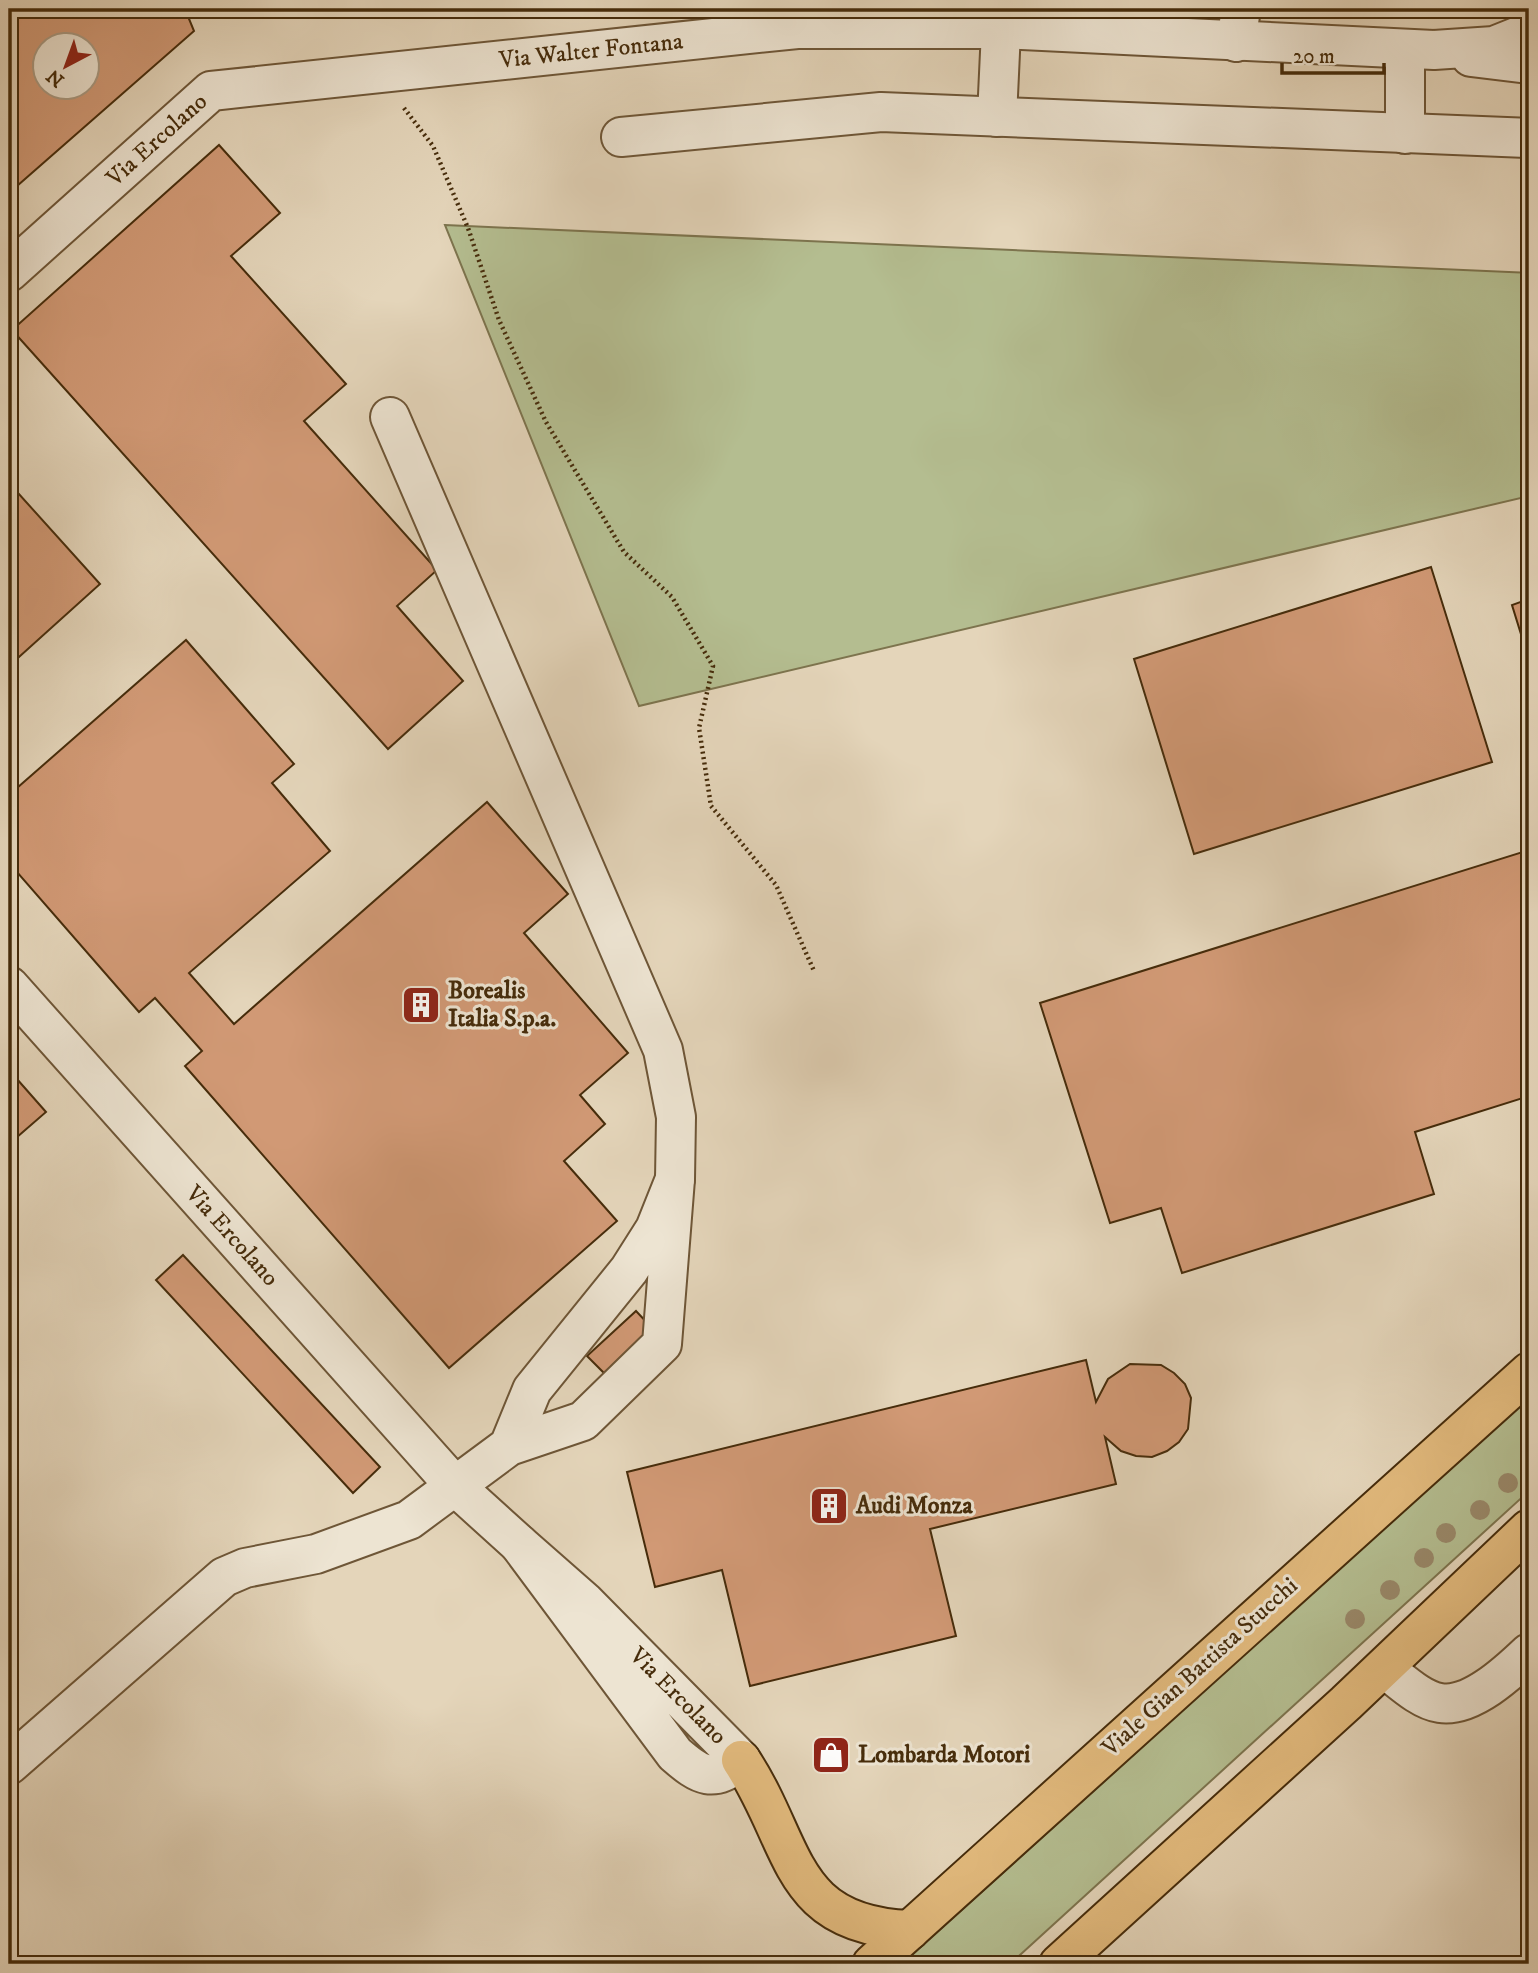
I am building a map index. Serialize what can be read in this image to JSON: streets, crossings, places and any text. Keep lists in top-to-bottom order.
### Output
{
  "streets": {
    "main road": ["Viale Gian Battista Stucchi"],
    "street": ["Via Walter Fontana", "Via Ercolano"]
  },
  "crossings": [
    ["Via Walter Fontana", "Via Ercolano"]
  ],
  "places": {
    "building": ["Borealis Italia S.p.a.", "Audi Monza"],
    "shop": ["Lombarda Motori"]
  },
  "scale_bar": "20 m",
  "north": "bottom left"
}
